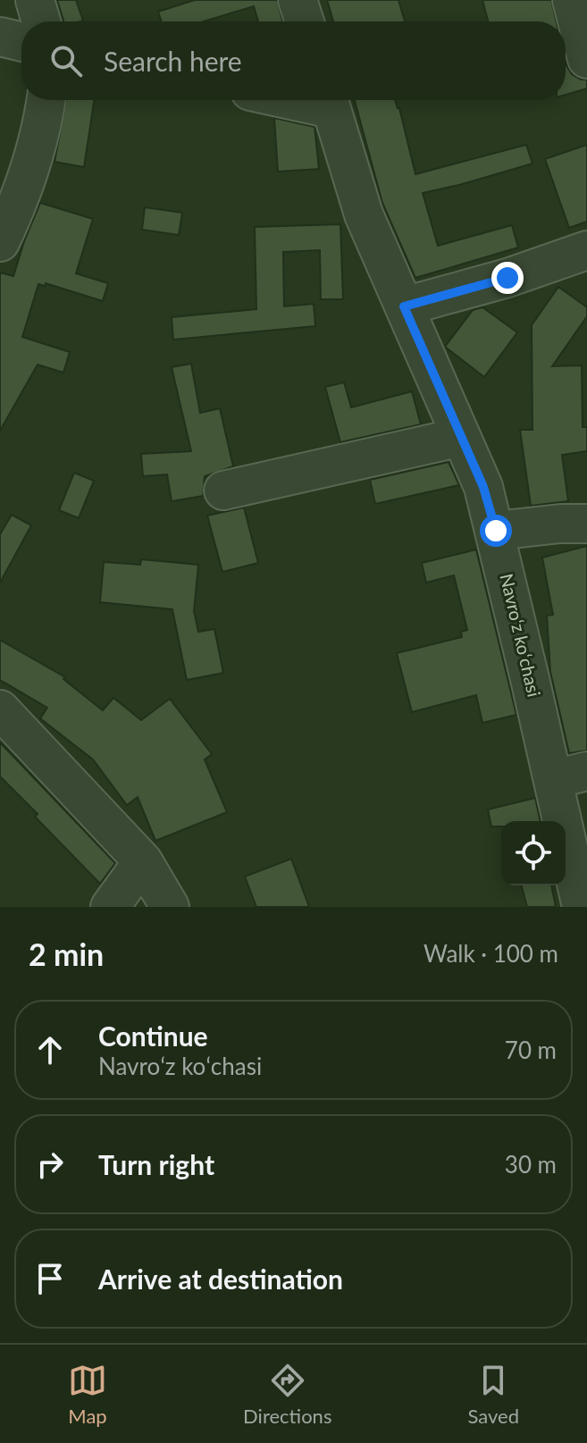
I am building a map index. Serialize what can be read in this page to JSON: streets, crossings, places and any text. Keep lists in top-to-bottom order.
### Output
{
  "streets": {
    "street": ["Navroʻz koʻchasi"]
  },
  "page": {
    "search": "Search here",
    "heading": ["2 min", "Walk · 100 m"],
    "list": [
      ["Continue", "Navroʻz koʻchasi", "70 m"],
      ["Turn right", "30 m"],
      "Arrive at destination"
    ],
    "nav": ["Map", "Directions", "Saved"]
  }
}
